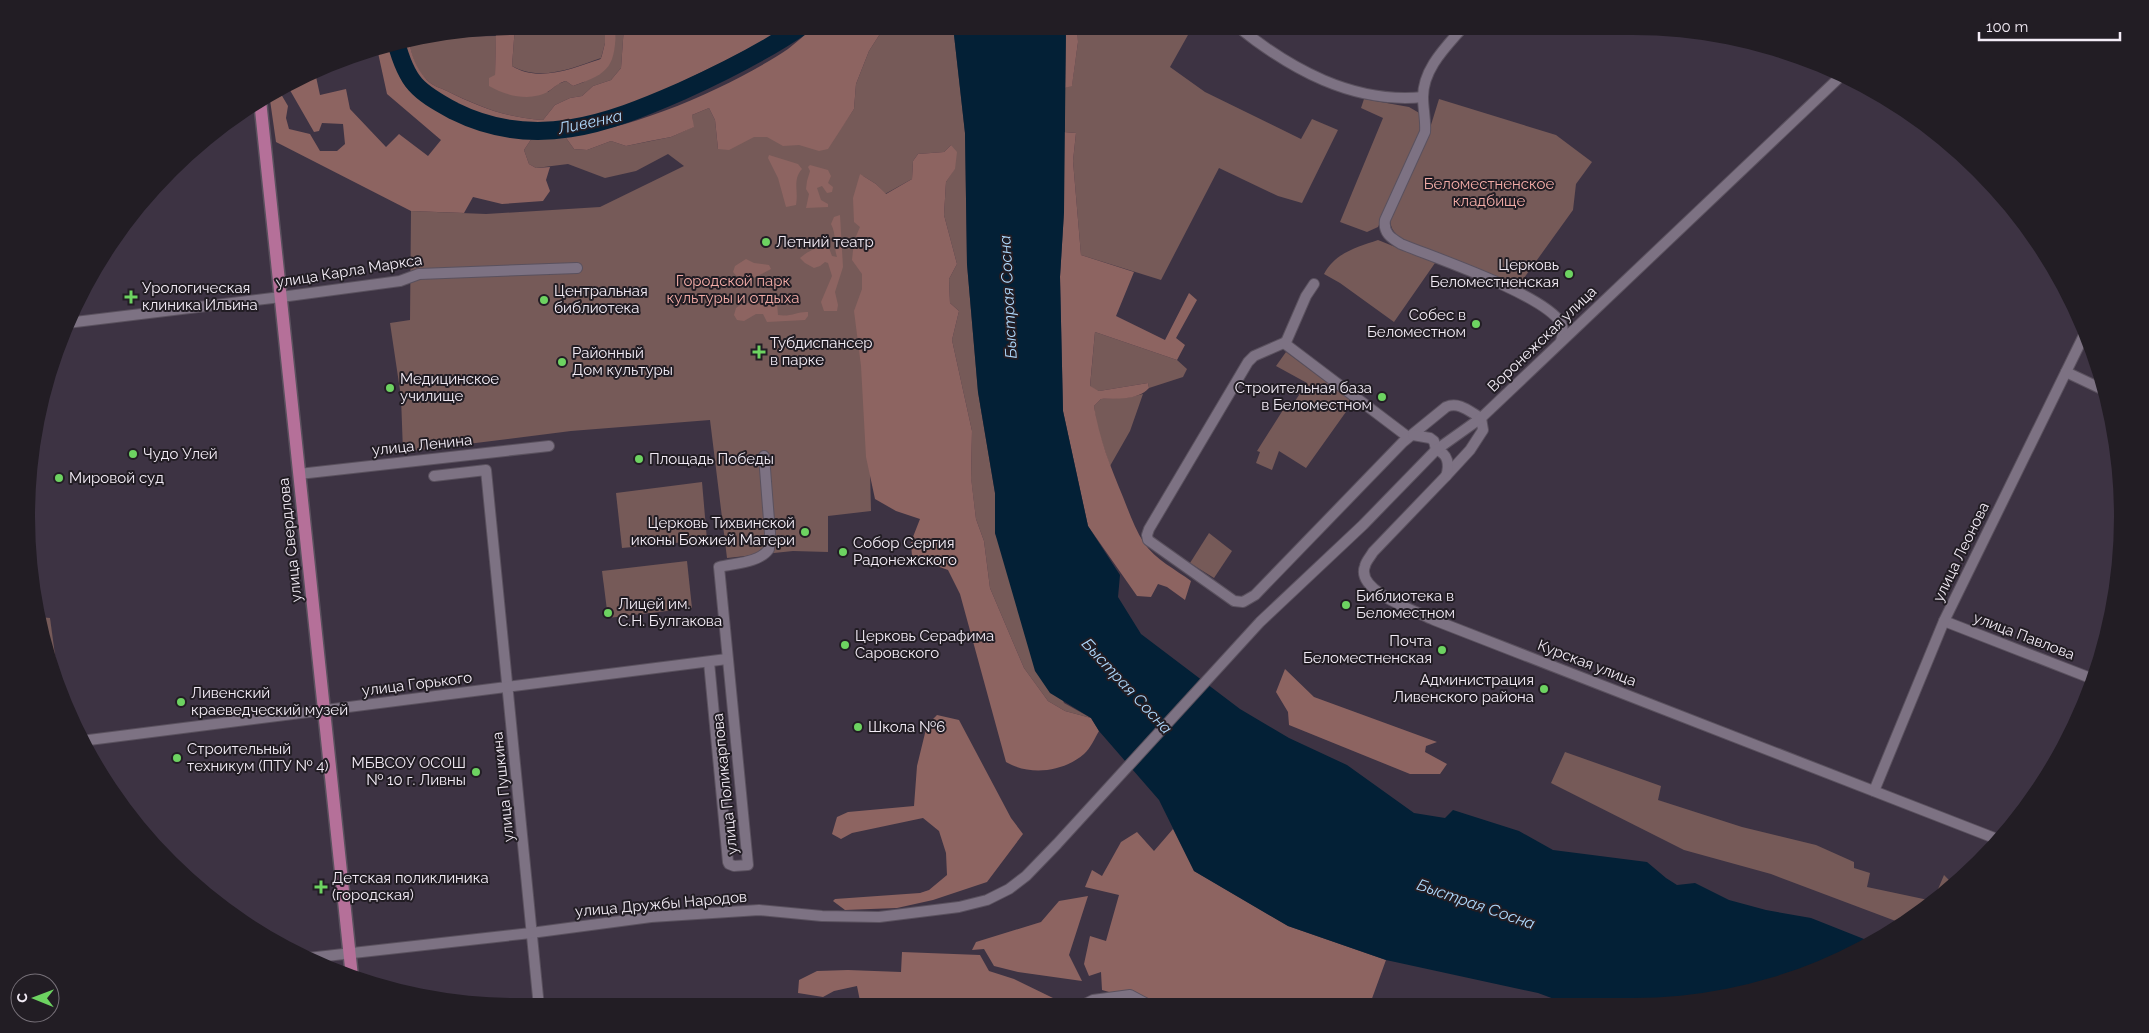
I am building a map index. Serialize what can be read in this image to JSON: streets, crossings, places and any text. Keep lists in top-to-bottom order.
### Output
{
  "streets": {
    "main road": ["улица Свердлова"],
    "street": [
      "улица Карла Маркса",
      "Воронежская улица",
      "улица Ленина",
      "улица Леонова",
      "улица Павлова",
      "Курская улица",
      "улица Горького",
      "улица Поликарпова",
      "улица Пушкина",
      "улица Дружбы Народов"
    ]
  },
  "crossings": [
    ["улица Карла Маркса", "улица Свердлова"],
    ["Воронежская улица", "Курская улица"],
    ["Воронежская улица", "улица Дружбы Народов"],
    ["улица Ленина", "улица Свердлова"],
    ["улица Ленина", "улица Пушкина"],
    ["улица Свердлова", "улица Горького"],
    ["улица Свердлова", "улица Дружбы Народов"],
    ["улица Леонова", "улица Павлова"],
    ["улица Леонова", "Курская улица"],
    ["улица Горького", "улица Поликарпова"],
    ["улица Горького", "улица Пушкина"],
    ["улица Пушкина", "улица Дружбы Народов"]
  ],
  "water": ["Ливенка", "Быстрая Сосна"],
  "parks": ["Беломестненское кладбище", "Городской парк культуры и отдыха"],
  "places": {
    "other": [
      "Летний театр",
      "Церковь Беломестненская",
      "Центральная библиотека",
      "Собес в Беломестном",
      "Районный Дом культуры",
      "Медицинское училище",
      "Строительная база в Беломестном",
      "Чудо Улей",
      "Площадь Победы",
      "Мировой суд",
      "Церковь Тихвинской иконы Божией Матери",
      "Собор Сергия Радонежского",
      "Библиотека в Беломестном",
      "Лицей им. С.Н. Булгакова",
      "Церковь Серафима Саровского",
      "Почта Беломестненская",
      "Администрация Ливенского района",
      "Ливенский краеведческий музей",
      "Школа №6",
      "Строительный техникум (ПТУ № 4)",
      "МБВСОУ ОСОШ № 10 г. Ливны"
    ],
    "health": ["Урологическая клиника Ильина", "Тубдиспансер в парке", "Детская поликлиника (городская)"]
  },
  "scale_bar": "100 m",
  "north": "left"
}
